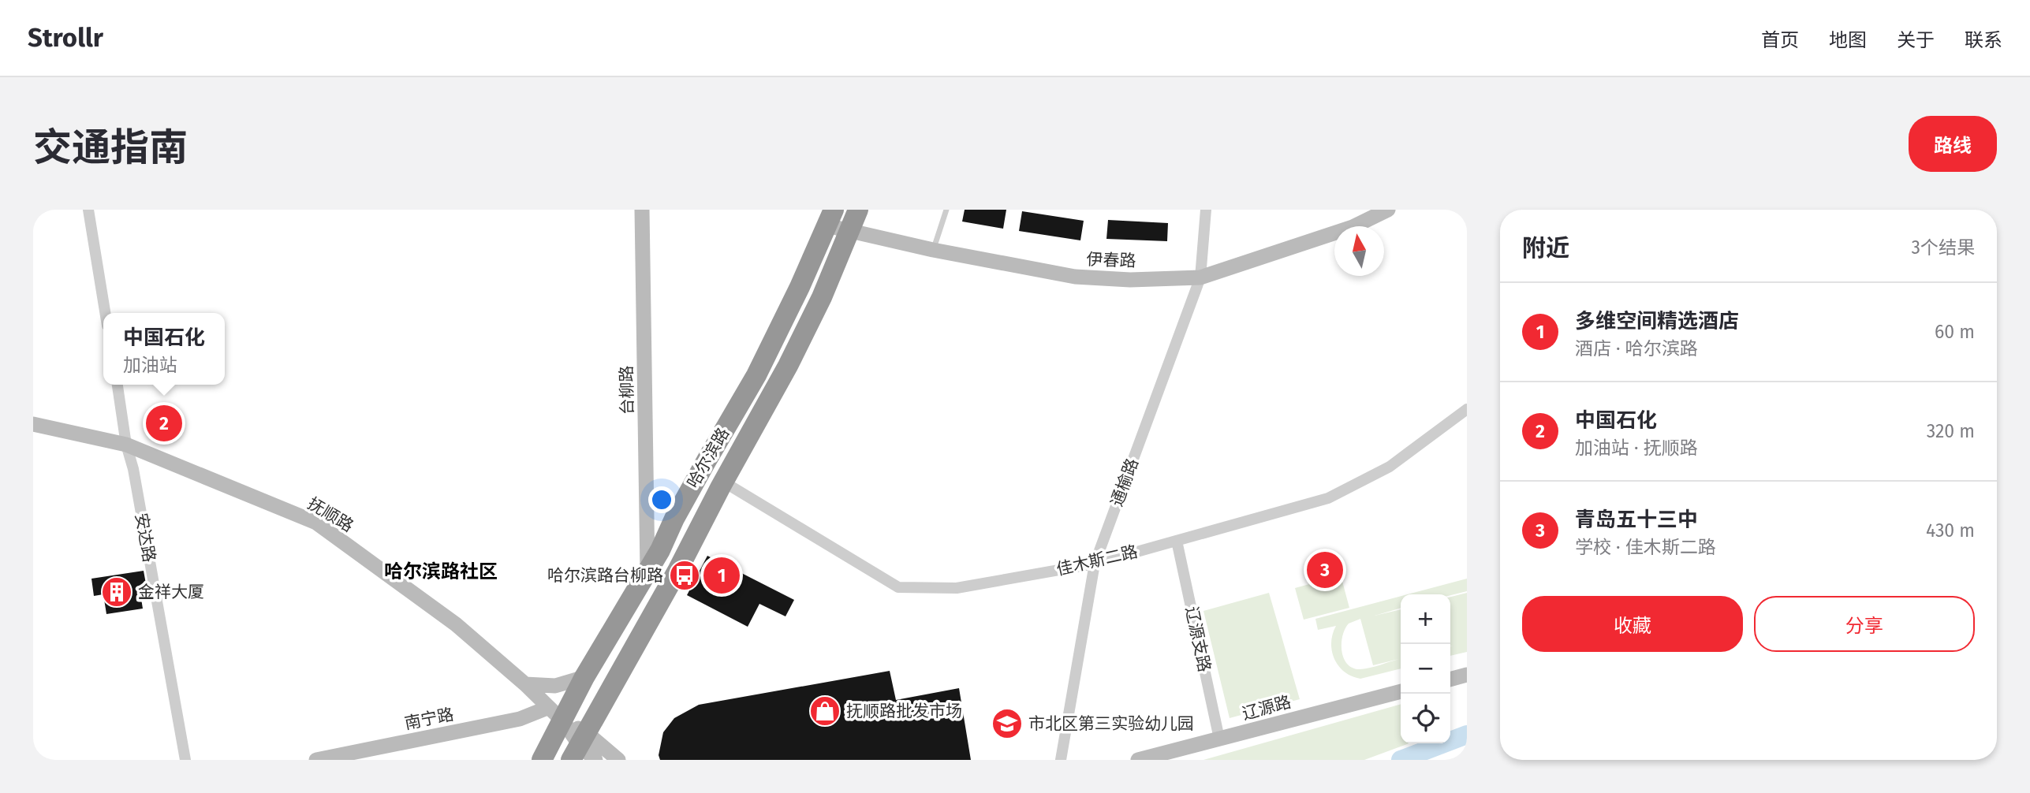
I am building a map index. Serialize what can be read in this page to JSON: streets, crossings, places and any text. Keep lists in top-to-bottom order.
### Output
{
  "streets": {
    "highway": ["哈尔滨路"],
    "street": [
      "伊春路",
      "台柳路",
      "通榆路",
      "抚顺路",
      "安达路",
      "佳木斯二路",
      "辽源支路",
      "辽源路",
      "南宁路"
    ]
  },
  "crossings": [
    ["伊春路", "哈尔滨路"],
    ["伊春路", "通榆路"],
    ["台柳路", "哈尔滨路"],
    ["哈尔滨路", "抚顺路"],
    ["哈尔滨路", "佳木斯二路"],
    ["哈尔滨路", "南宁路"],
    ["通榆路", "佳木斯二路"],
    ["抚顺路", "安达路"],
    ["抚顺路", "南宁路"],
    ["佳木斯二路", "辽源支路"],
    ["辽源支路", "辽源路"]
  ],
  "districts": ["哈尔滨路社区"],
  "places": {
    "bus stop": ["哈尔滨路台柳路"],
    "building": ["金祥大厦"],
    "shop": ["抚顺路批发市场"],
    "school or university": ["市北区第三实验幼儿园"]
  },
  "north": "top",
  "page": {
    "header": "Strollr",
    "nav": [
      "首页",
      "地图",
      "关于",
      "联系"
    ],
    "title": "交通指南",
    "buttons": [
      "路线",
      ["收藏", "分享"]
    ],
    "heading": ["附近", "3个结果"],
    "list": [
      {
        "mark": "1",
        "name": "多维空间精选酒店",
        "note": "酒店 · 哈尔滨路",
        "value": "60 m"
      },
      {
        "mark": "2",
        "name": "中国石化",
        "note": "加油站 · 抚顺路",
        "value": "320 m"
      },
      {
        "mark": "3",
        "name": "青岛五十三中",
        "note": "学校 · 佳木斯二路",
        "value": "430 m"
      }
    ],
    "popup": ["中国石化", "加油站"],
    "pins": ["2", "3", "1"],
    "map_buttons": ["+", "−"]
  }
}
